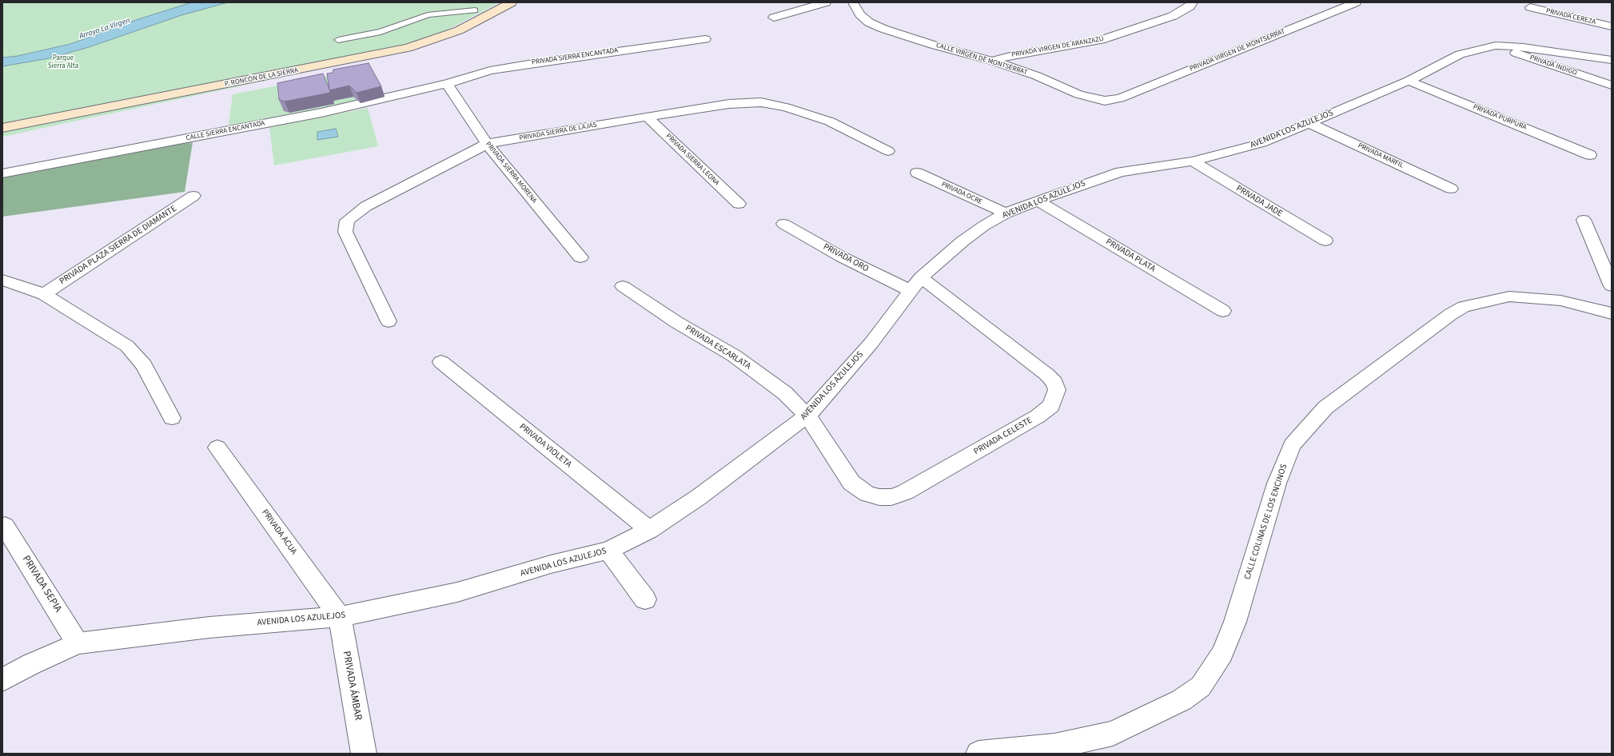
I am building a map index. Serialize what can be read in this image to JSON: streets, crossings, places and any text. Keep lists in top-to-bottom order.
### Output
{
  "streets": {
    "street": [
      "PRIVADA CEREZA",
      "PRIVADA VIRGEN DE ARANZAZÚ",
      "PRIVADA VIRGEN DE MONTSERRAT",
      "PRIVADA SIERRA ENCANTADA",
      "CALLE VIRGEN DE MONTSERRAT",
      "PRIVADA ÍNDIGO",
      "P. RONCÓN DE LA SIERRA",
      "PRIVADA PÚRPURA",
      "AVENIDA LOS AZULEJOS",
      "CALLE SIERRA ENCANTADA",
      "PRIVADA SIERRA DE LAJAS",
      "PRIVADA MARFIL",
      "PRIVADA SIERRA LEONA",
      "PRIVADA SIERRA MORENA",
      "PRIVADA OCRE",
      "PRIVADA JADE",
      "PRIVADA PLAZA SIERRA DE DIAMANTE",
      "PRIVADA PLATA",
      "PRIVADA ORO",
      "PRIVADA ESCARLATA",
      "PRIVADA CELESTE",
      "PRIVADA VIOLETA",
      "CALLE COLINAS DE LOS ENCINOS",
      "PRIVADA ACUA",
      "PRIVADA SEPIA",
      "PRIVADA ÁMBAR"
    ]
  },
  "crossings": [
    ["PRIVADA VIRGEN DE ARANZAZÚ", "CALLE VIRGEN DE MONTSERRAT"],
    ["PRIVADA VIRGEN DE MONTSERRAT", "CALLE VIRGEN DE MONTSERRAT"],
    ["PRIVADA SIERRA ENCANTADA", "CALLE SIERRA ENCANTADA"],
    ["PRIVADA SIERRA ENCANTADA", "PRIVADA SIERRA MORENA"],
    ["PRIVADA ÍNDIGO", "AVENIDA LOS AZULEJOS"],
    ["PRIVADA PÚRPURA", "AVENIDA LOS AZULEJOS"],
    ["AVENIDA LOS AZULEJOS", "PRIVADA MARFIL"],
    ["AVENIDA LOS AZULEJOS", "PRIVADA OCRE"],
    ["AVENIDA LOS AZULEJOS", "PRIVADA JADE"],
    ["AVENIDA LOS AZULEJOS", "PRIVADA PLATA"],
    ["AVENIDA LOS AZULEJOS", "PRIVADA ORO"],
    ["AVENIDA LOS AZULEJOS", "PRIVADA ESCARLATA"],
    ["AVENIDA LOS AZULEJOS", "PRIVADA CELESTE"],
    ["AVENIDA LOS AZULEJOS", "PRIVADA VIOLETA"],
    ["AVENIDA LOS AZULEJOS", "PRIVADA ACUA"],
    ["AVENIDA LOS AZULEJOS", "PRIVADA SEPIA"],
    ["AVENIDA LOS AZULEJOS", "PRIVADA ÁMBAR"],
    ["CALLE SIERRA ENCANTADA", "PRIVADA SIERRA MORENA"],
    ["PRIVADA SIERRA DE LAJAS", "PRIVADA SIERRA LEONA"],
    ["PRIVADA SIERRA DE LAJAS", "PRIVADA SIERRA MORENA"],
    ["PRIVADA ORO", "PRIVADA CELESTE"],
    ["PRIVADA ESCARLATA", "PRIVADA CELESTE"],
    ["PRIVADA ACUA", "PRIVADA ÁMBAR"]
  ],
  "water": ["Arroyo La Virgen"],
  "parks": ["Parque Sierra Alta"]
}
